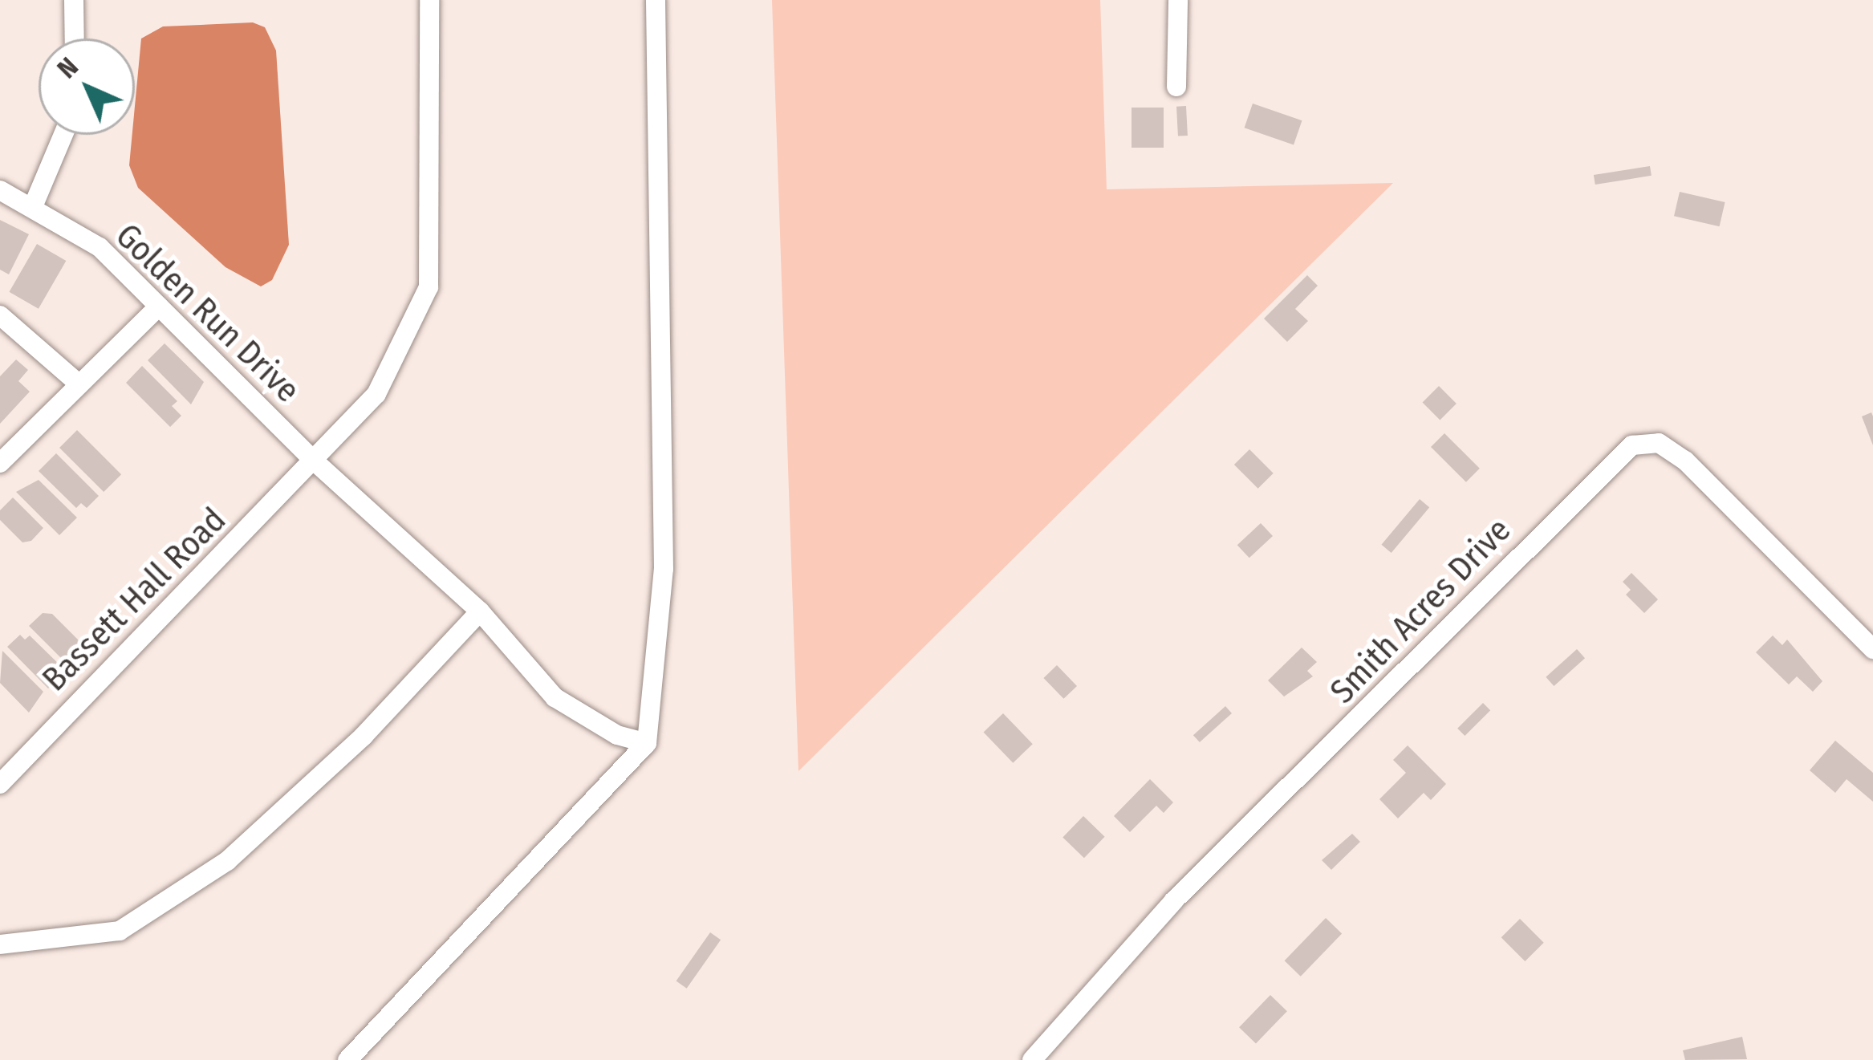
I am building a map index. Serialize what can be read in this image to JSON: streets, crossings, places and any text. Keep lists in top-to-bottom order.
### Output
{
  "streets": {
    "street": ["Golden Run Drive", "Bassett Hall Road", "Smith Acres Drive"]
  },
  "crossings": [
    ["Golden Run Drive", "Bassett Hall Road"]
  ],
  "north": "top left"
}
